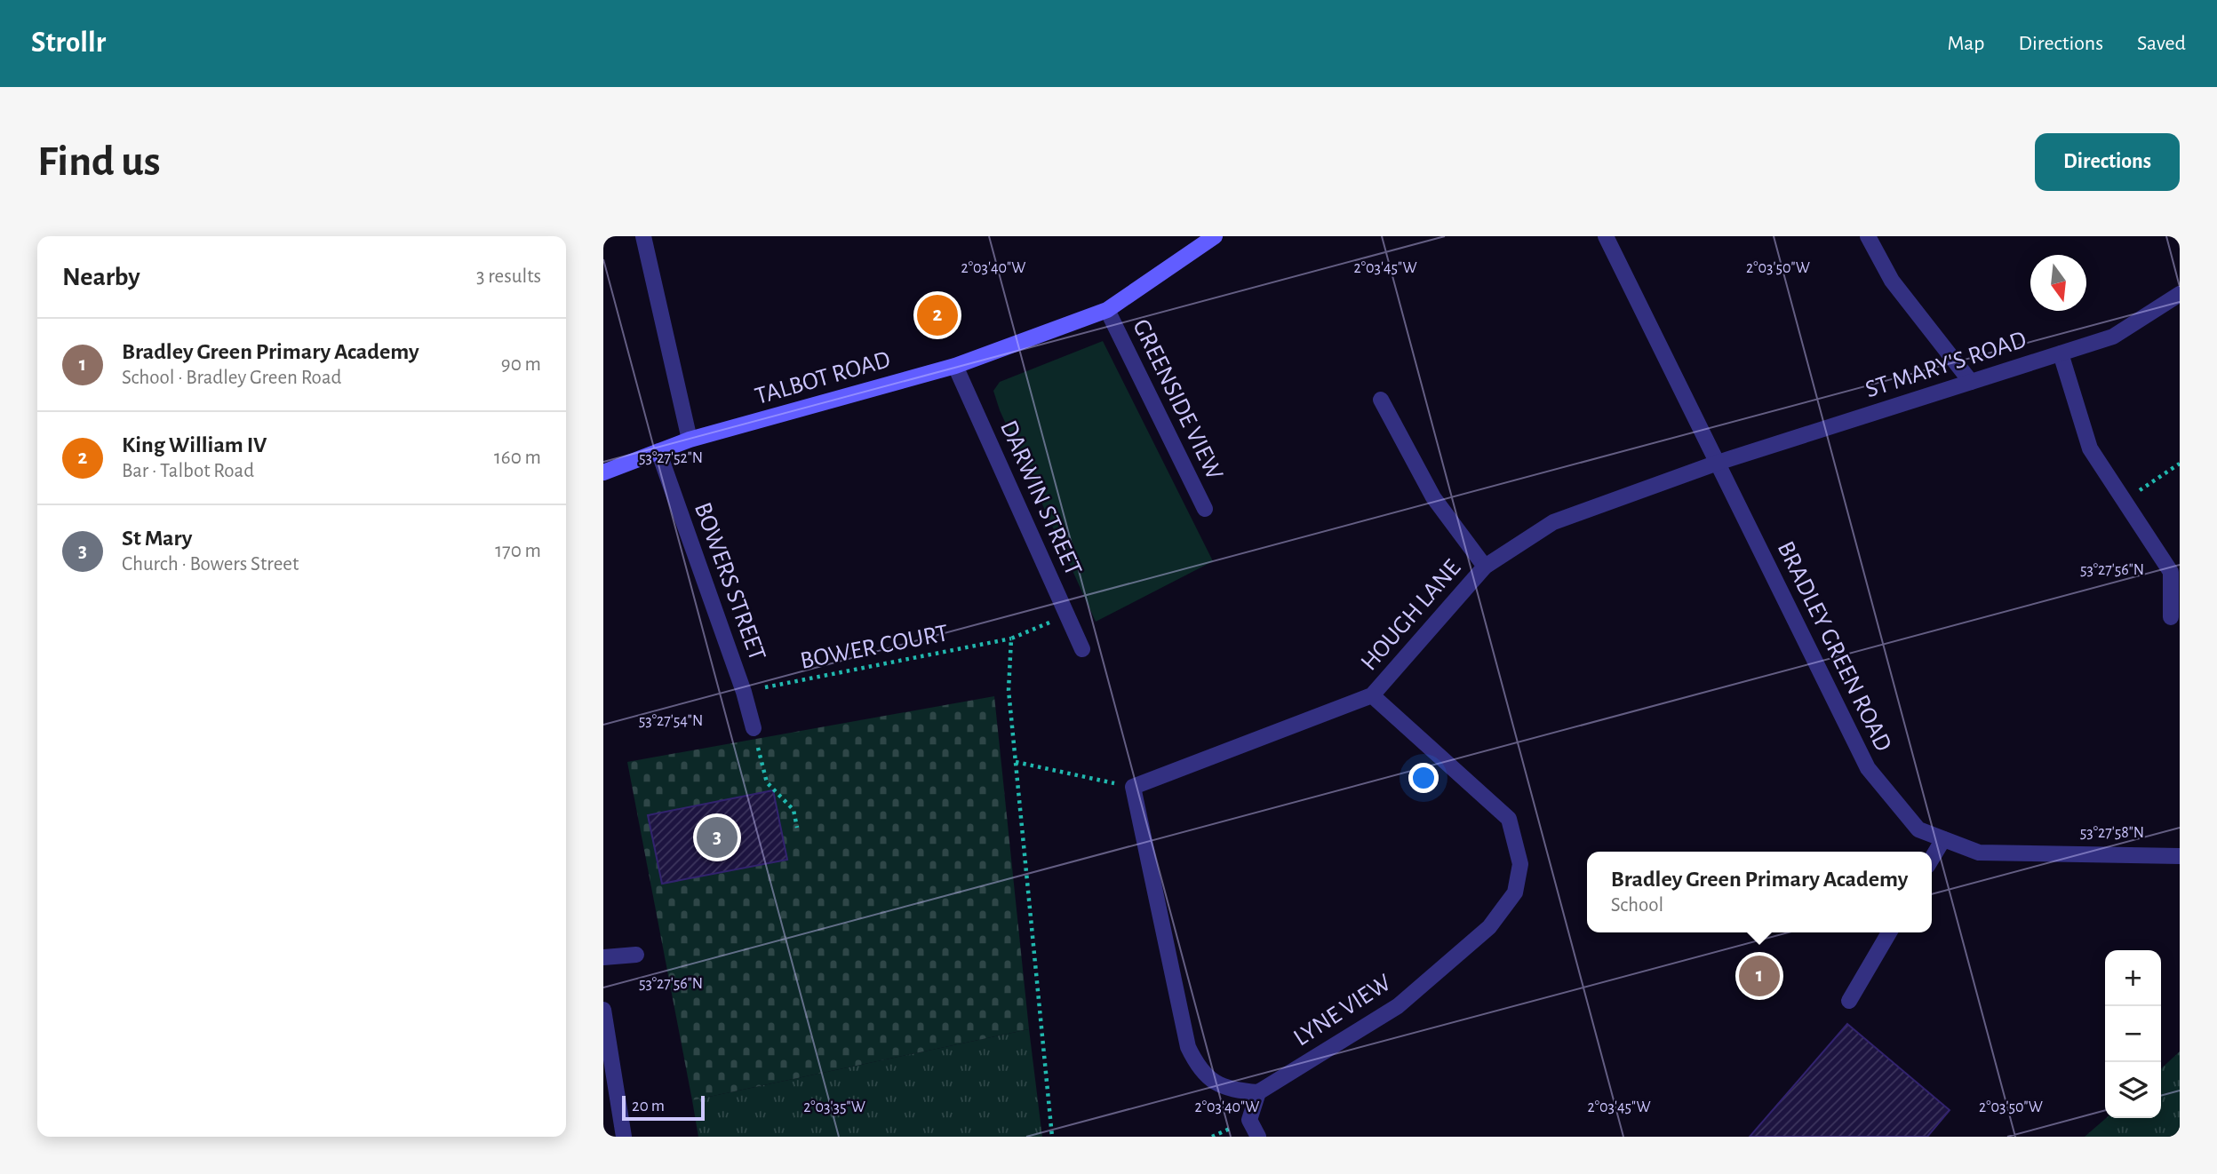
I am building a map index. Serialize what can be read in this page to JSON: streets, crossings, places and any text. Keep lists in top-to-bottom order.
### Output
{
  "streets": {
    "street": [
      "ST MARY'S ROAD",
      "TALBOT ROAD",
      "GREENSIDE VIEW",
      "DARWIN STREET",
      "BOWERS STREET",
      "HOUGH LANE",
      "BRADLEY GREEN ROAD",
      "LYNE VIEW"
    ],
    "path": ["BOWER COURT"]
  },
  "crossings": [
    ["ST MARY'S ROAD", "HOUGH LANE"],
    ["ST MARY'S ROAD", "BRADLEY GREEN ROAD"],
    ["TALBOT ROAD", "GREENSIDE VIEW"],
    ["TALBOT ROAD", "DARWIN STREET"],
    ["TALBOT ROAD", "BOWERS STREET"],
    ["DARWIN STREET", "BOWER COURT"],
    ["BOWERS STREET", "BOWER COURT"],
    ["HOUGH LANE", "BRADLEY GREEN ROAD"],
    ["HOUGH LANE", "LYNE VIEW"]
  ],
  "scale_bar": "20 m",
  "north": "bottom",
  "page": {
    "header": "Strollr",
    "nav": ["Map", "Directions", "Saved"],
    "buttons": "Directions",
    "title": "Find us",
    "heading": ["Nearby", "3 results"],
    "pins": ["2", "3", "1"],
    "list": [
      {
        "mark": "1",
        "name": "Bradley Green Primary Academy",
        "note": "School · Bradley Green Road",
        "value": "90 m"
      },
      {
        "mark": "2",
        "name": "King William IV",
        "note": "Bar · Talbot Road",
        "value": "160 m"
      },
      {
        "mark": "3",
        "name": "St Mary",
        "note": "Church · Bowers Street",
        "value": "170 m"
      }
    ],
    "popup": ["Bradley Green Primary Academy", "School"],
    "map_buttons": ["+", "−"],
    "scale": "20 m"
  },
  "coordinates": [
    "2°03'40\"W",
    "2°03'45\"W",
    "2°03'50\"W",
    "53°27'52\"N",
    "53°27'56\"N",
    "53°27'54\"N",
    "53°27'58\"N",
    "2°03'35\"W"
  ]
}
